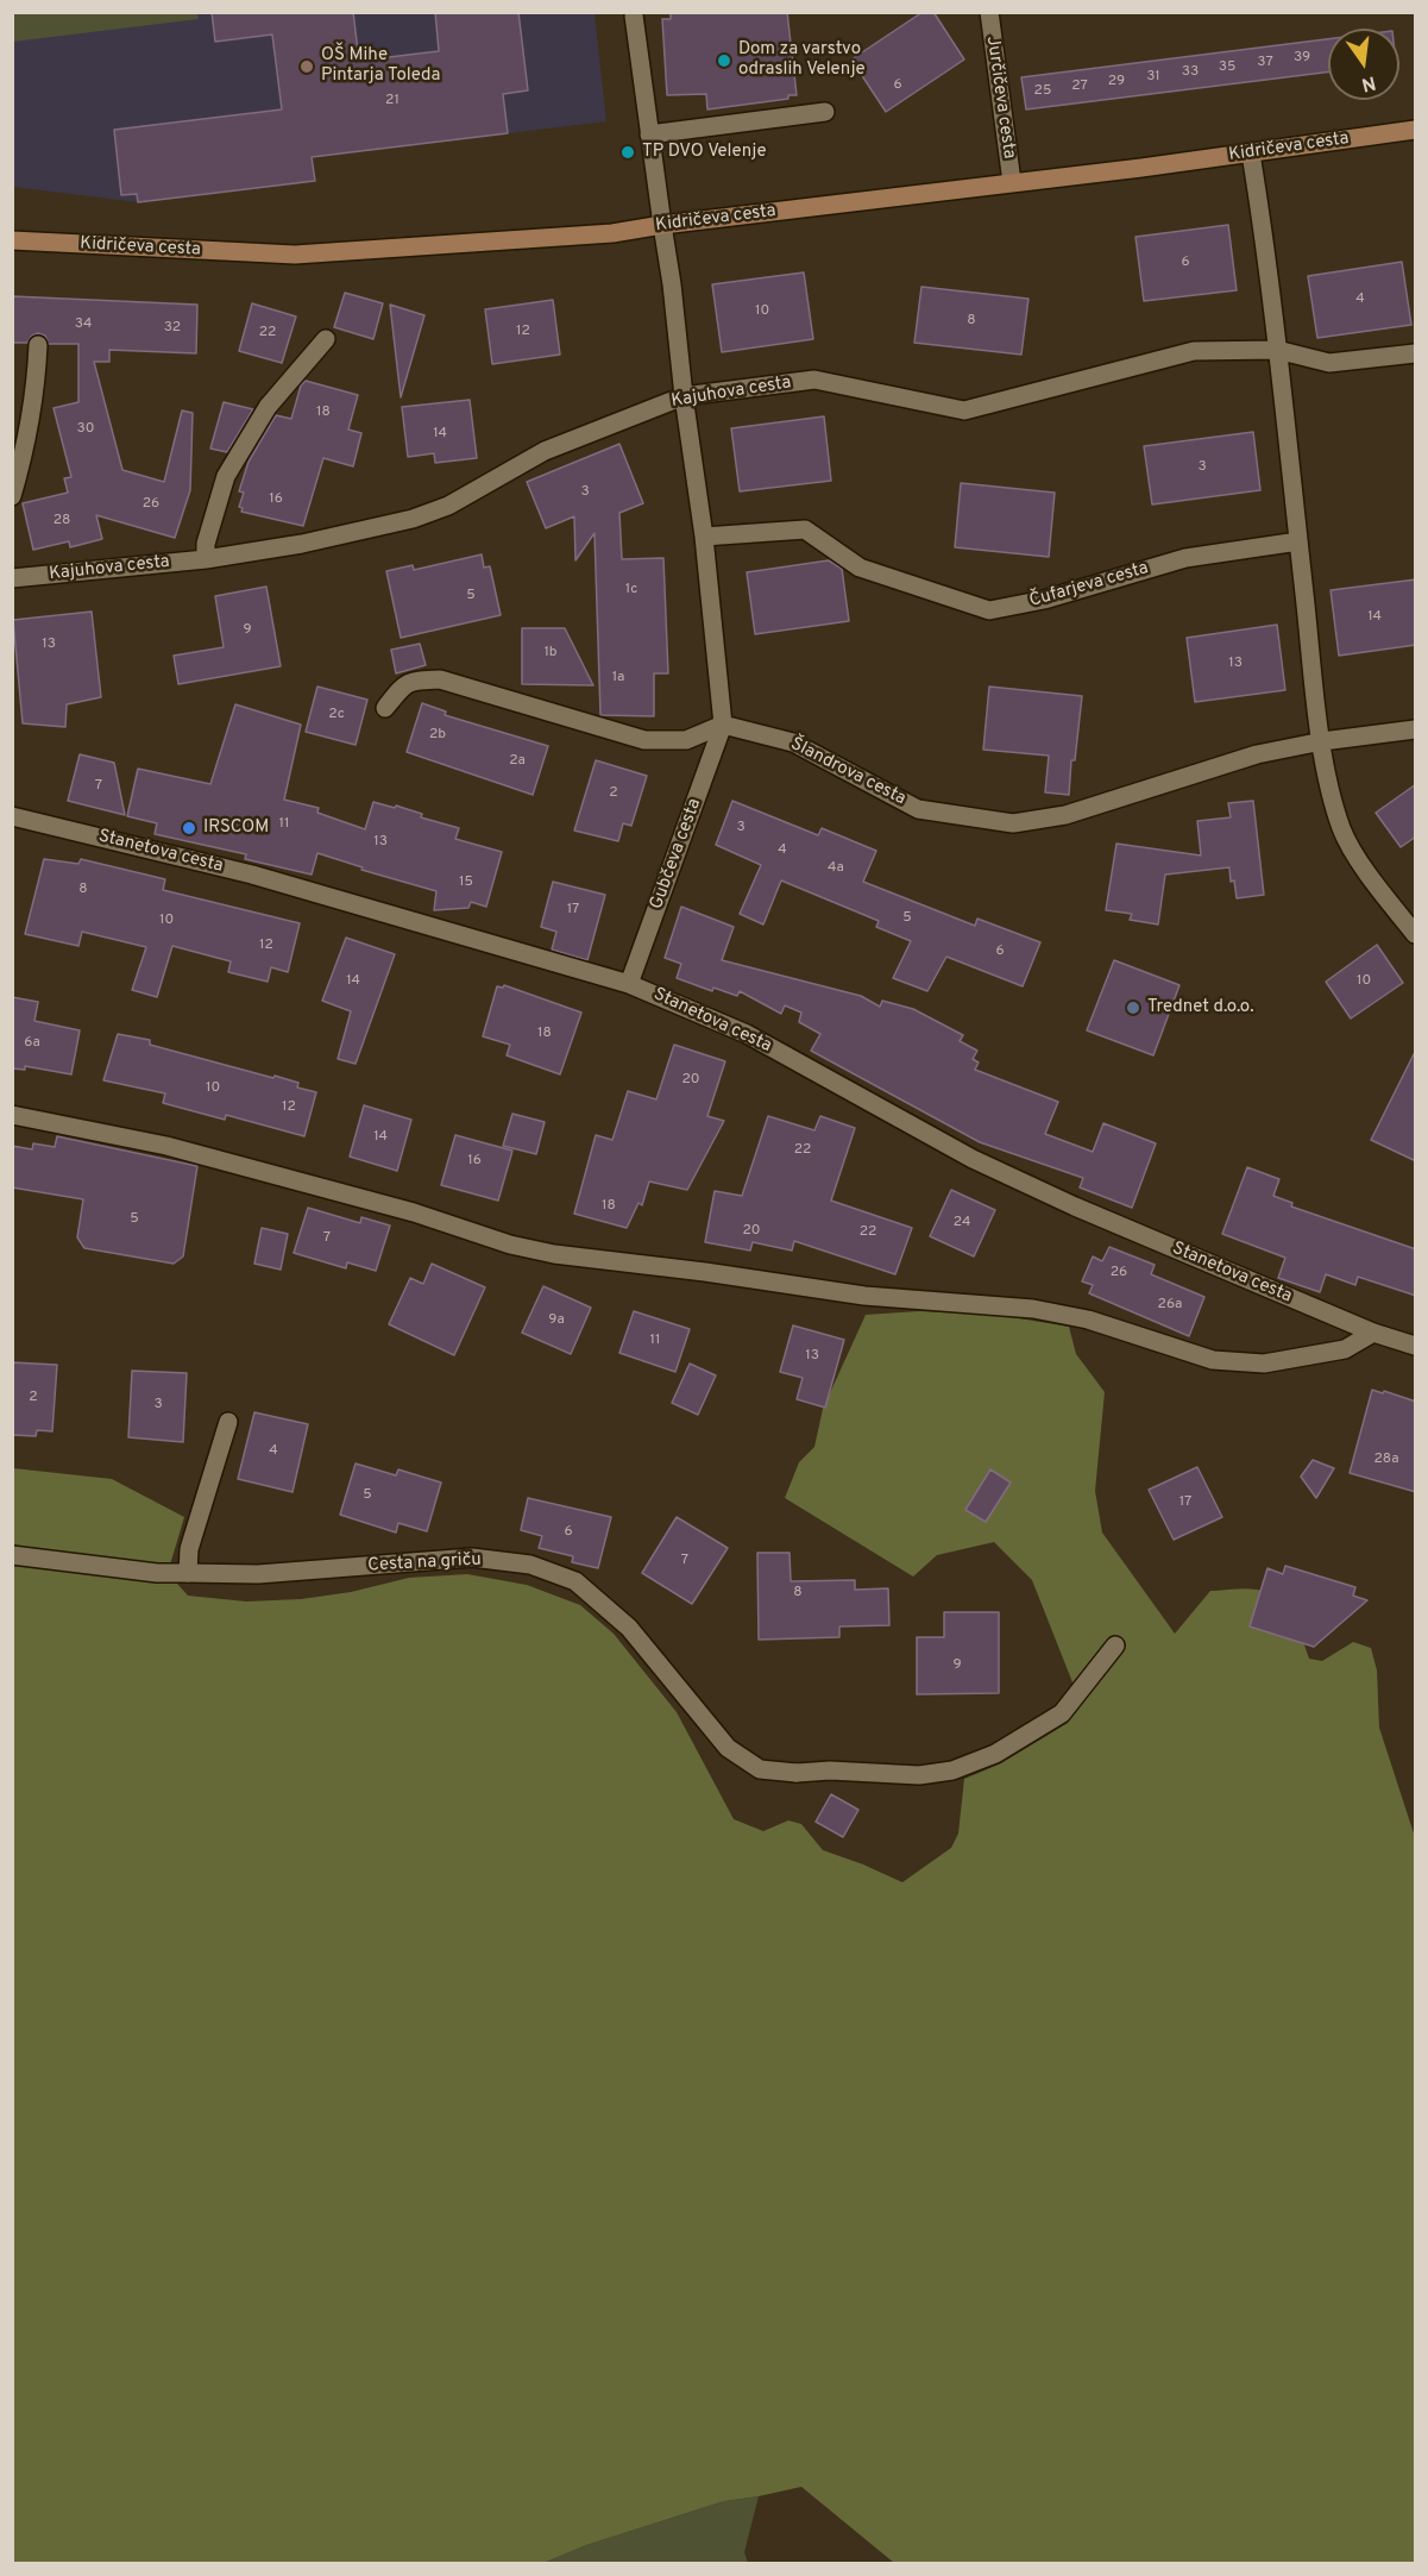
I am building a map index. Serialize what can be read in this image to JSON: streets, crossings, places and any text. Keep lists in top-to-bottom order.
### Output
{
  "streets": {
    "main road": ["Kidričeva cesta"],
    "street": [
      "Jurčičeva cesta",
      "Kajuhova cesta",
      "Čufarjeva cesta",
      "Šlandrova cesta",
      "Stanetova cesta",
      "Gubčeva cesta",
      "Cesta na griču"
    ]
  },
  "crossings": [
    ["Jurčičeva cesta", "Kidričeva cesta"],
    ["Šlandrova cesta", "Gubčeva cesta"],
    ["Stanetova cesta", "Gubčeva cesta"]
  ],
  "places": [
    "Dom za varstvo odraslih Velenje",
    "OŠ Mihe Pintarja Toleda",
    "TP DVO Velenje",
    "IRSCOM",
    "Trednet d.o.o."
  ],
  "house_numbers": [
    "39",
    "37",
    "35",
    "33",
    "31",
    "29",
    "6",
    "27",
    "25",
    "21",
    "6",
    "4",
    "10",
    "8",
    "34",
    "32",
    "12",
    "22",
    "18",
    "30",
    "14",
    "3",
    "3",
    "16",
    "26",
    "28",
    "1c",
    "5",
    "14",
    "9",
    "13",
    "1b",
    "13",
    "1a",
    "2c",
    "2b",
    "2a",
    "7",
    "2",
    "11",
    "3",
    "13",
    "4",
    "4a",
    "15",
    "8",
    "17",
    "5",
    "10",
    "12",
    "6",
    "14",
    "10",
    "18",
    "6a",
    "20",
    "10",
    "12",
    "14",
    "22",
    "16",
    "18",
    "5",
    "24",
    "20",
    "22",
    "7",
    "26",
    "26a",
    "9a",
    "11",
    "13",
    "2",
    "3",
    "4",
    "28a",
    "5",
    "17",
    "6",
    "7",
    "8",
    "9"
  ],
  "north": "bottom"
}
